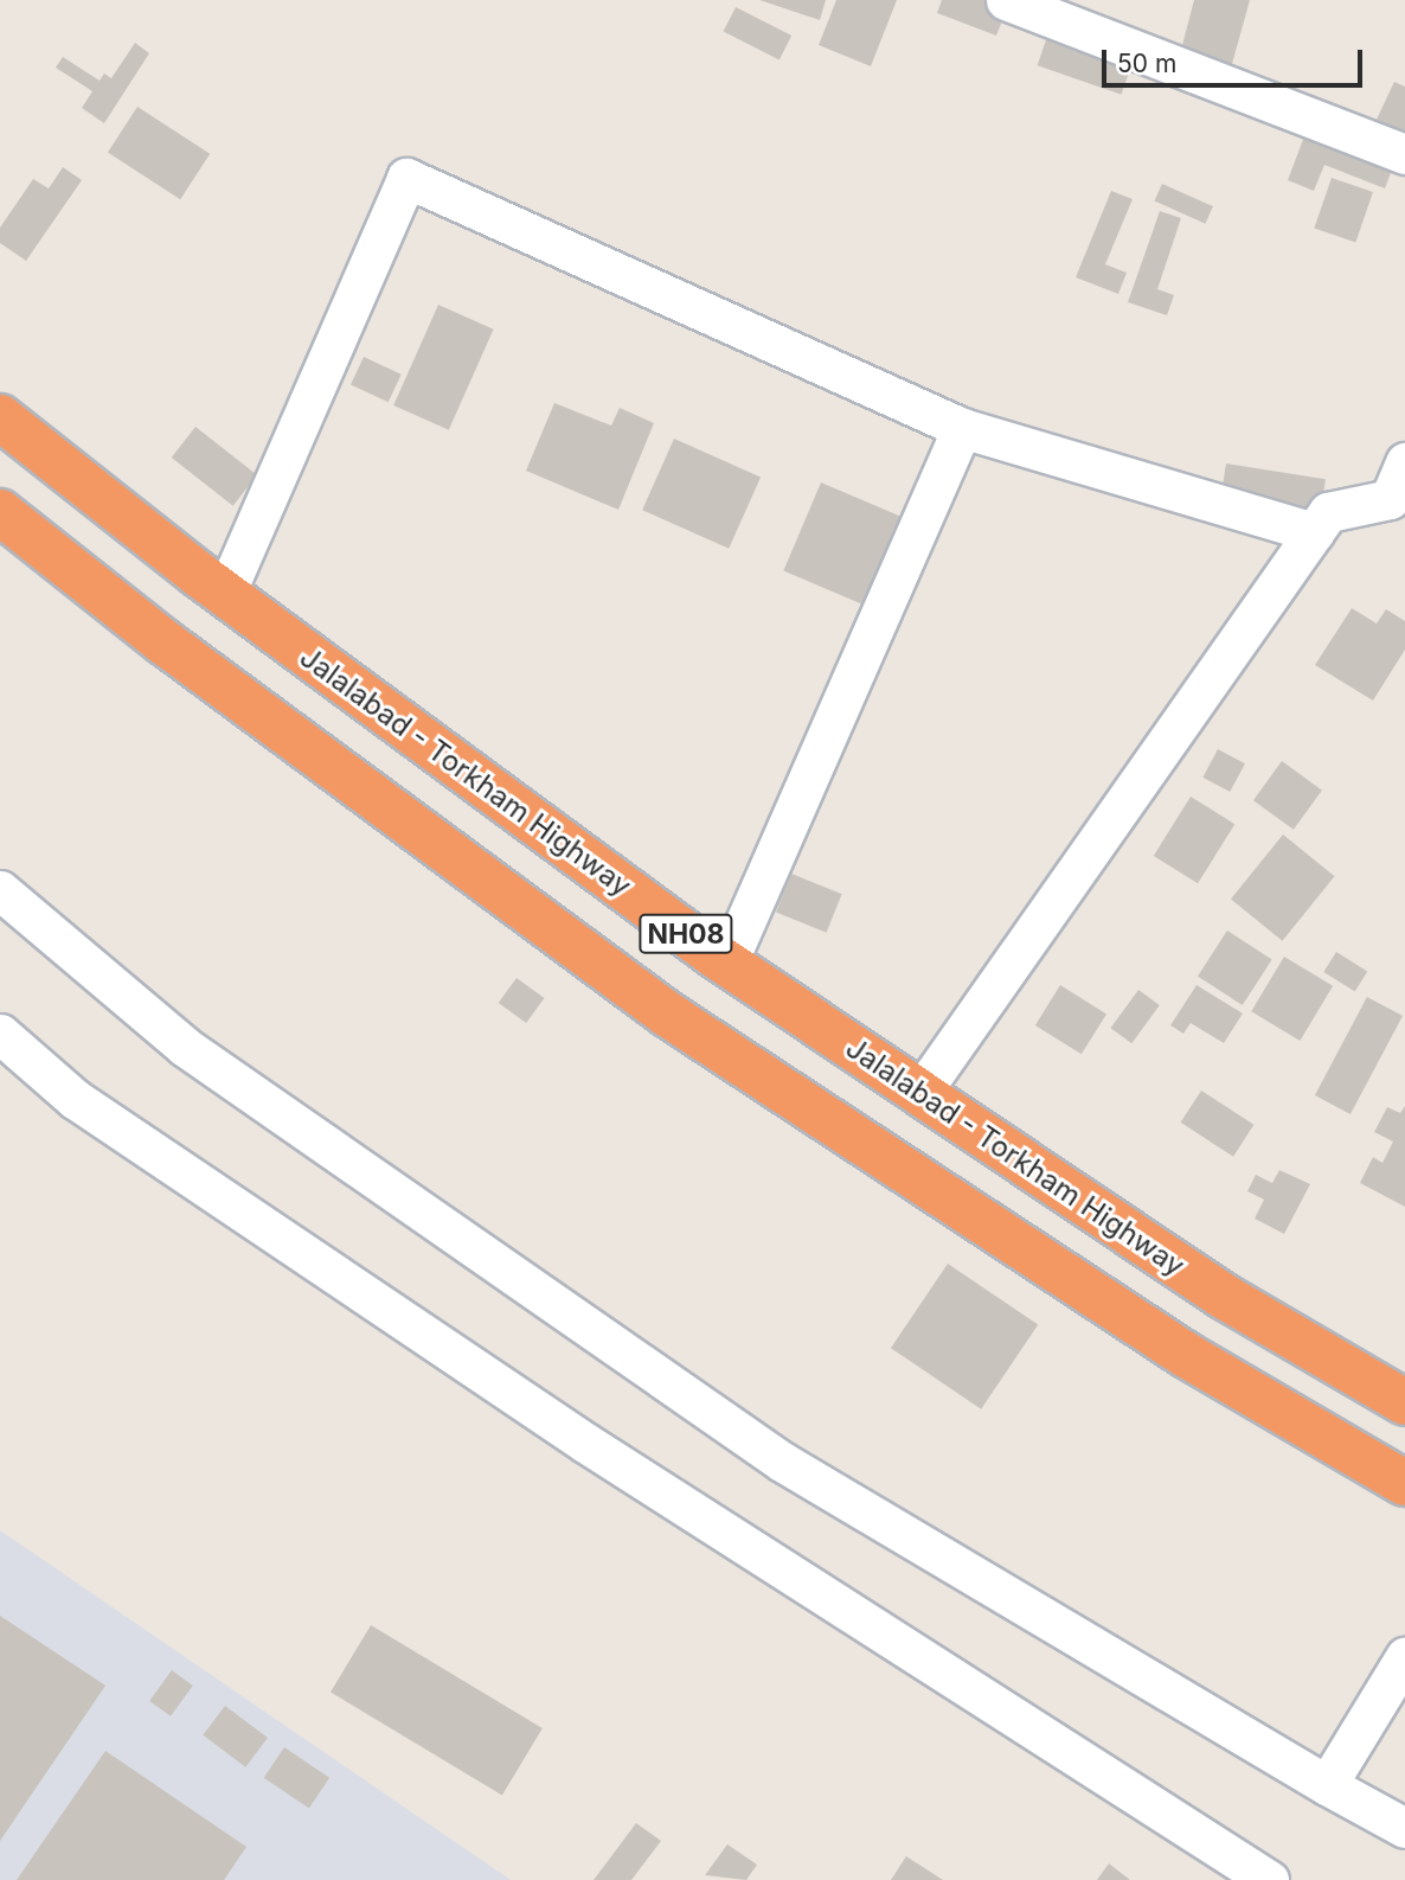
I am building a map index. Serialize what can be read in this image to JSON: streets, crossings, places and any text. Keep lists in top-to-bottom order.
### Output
{
  "streets": {
    "highway": ["Jalalabad - Torkham Highway", "NH08"]
  },
  "scale_bar": "50 m"
}
